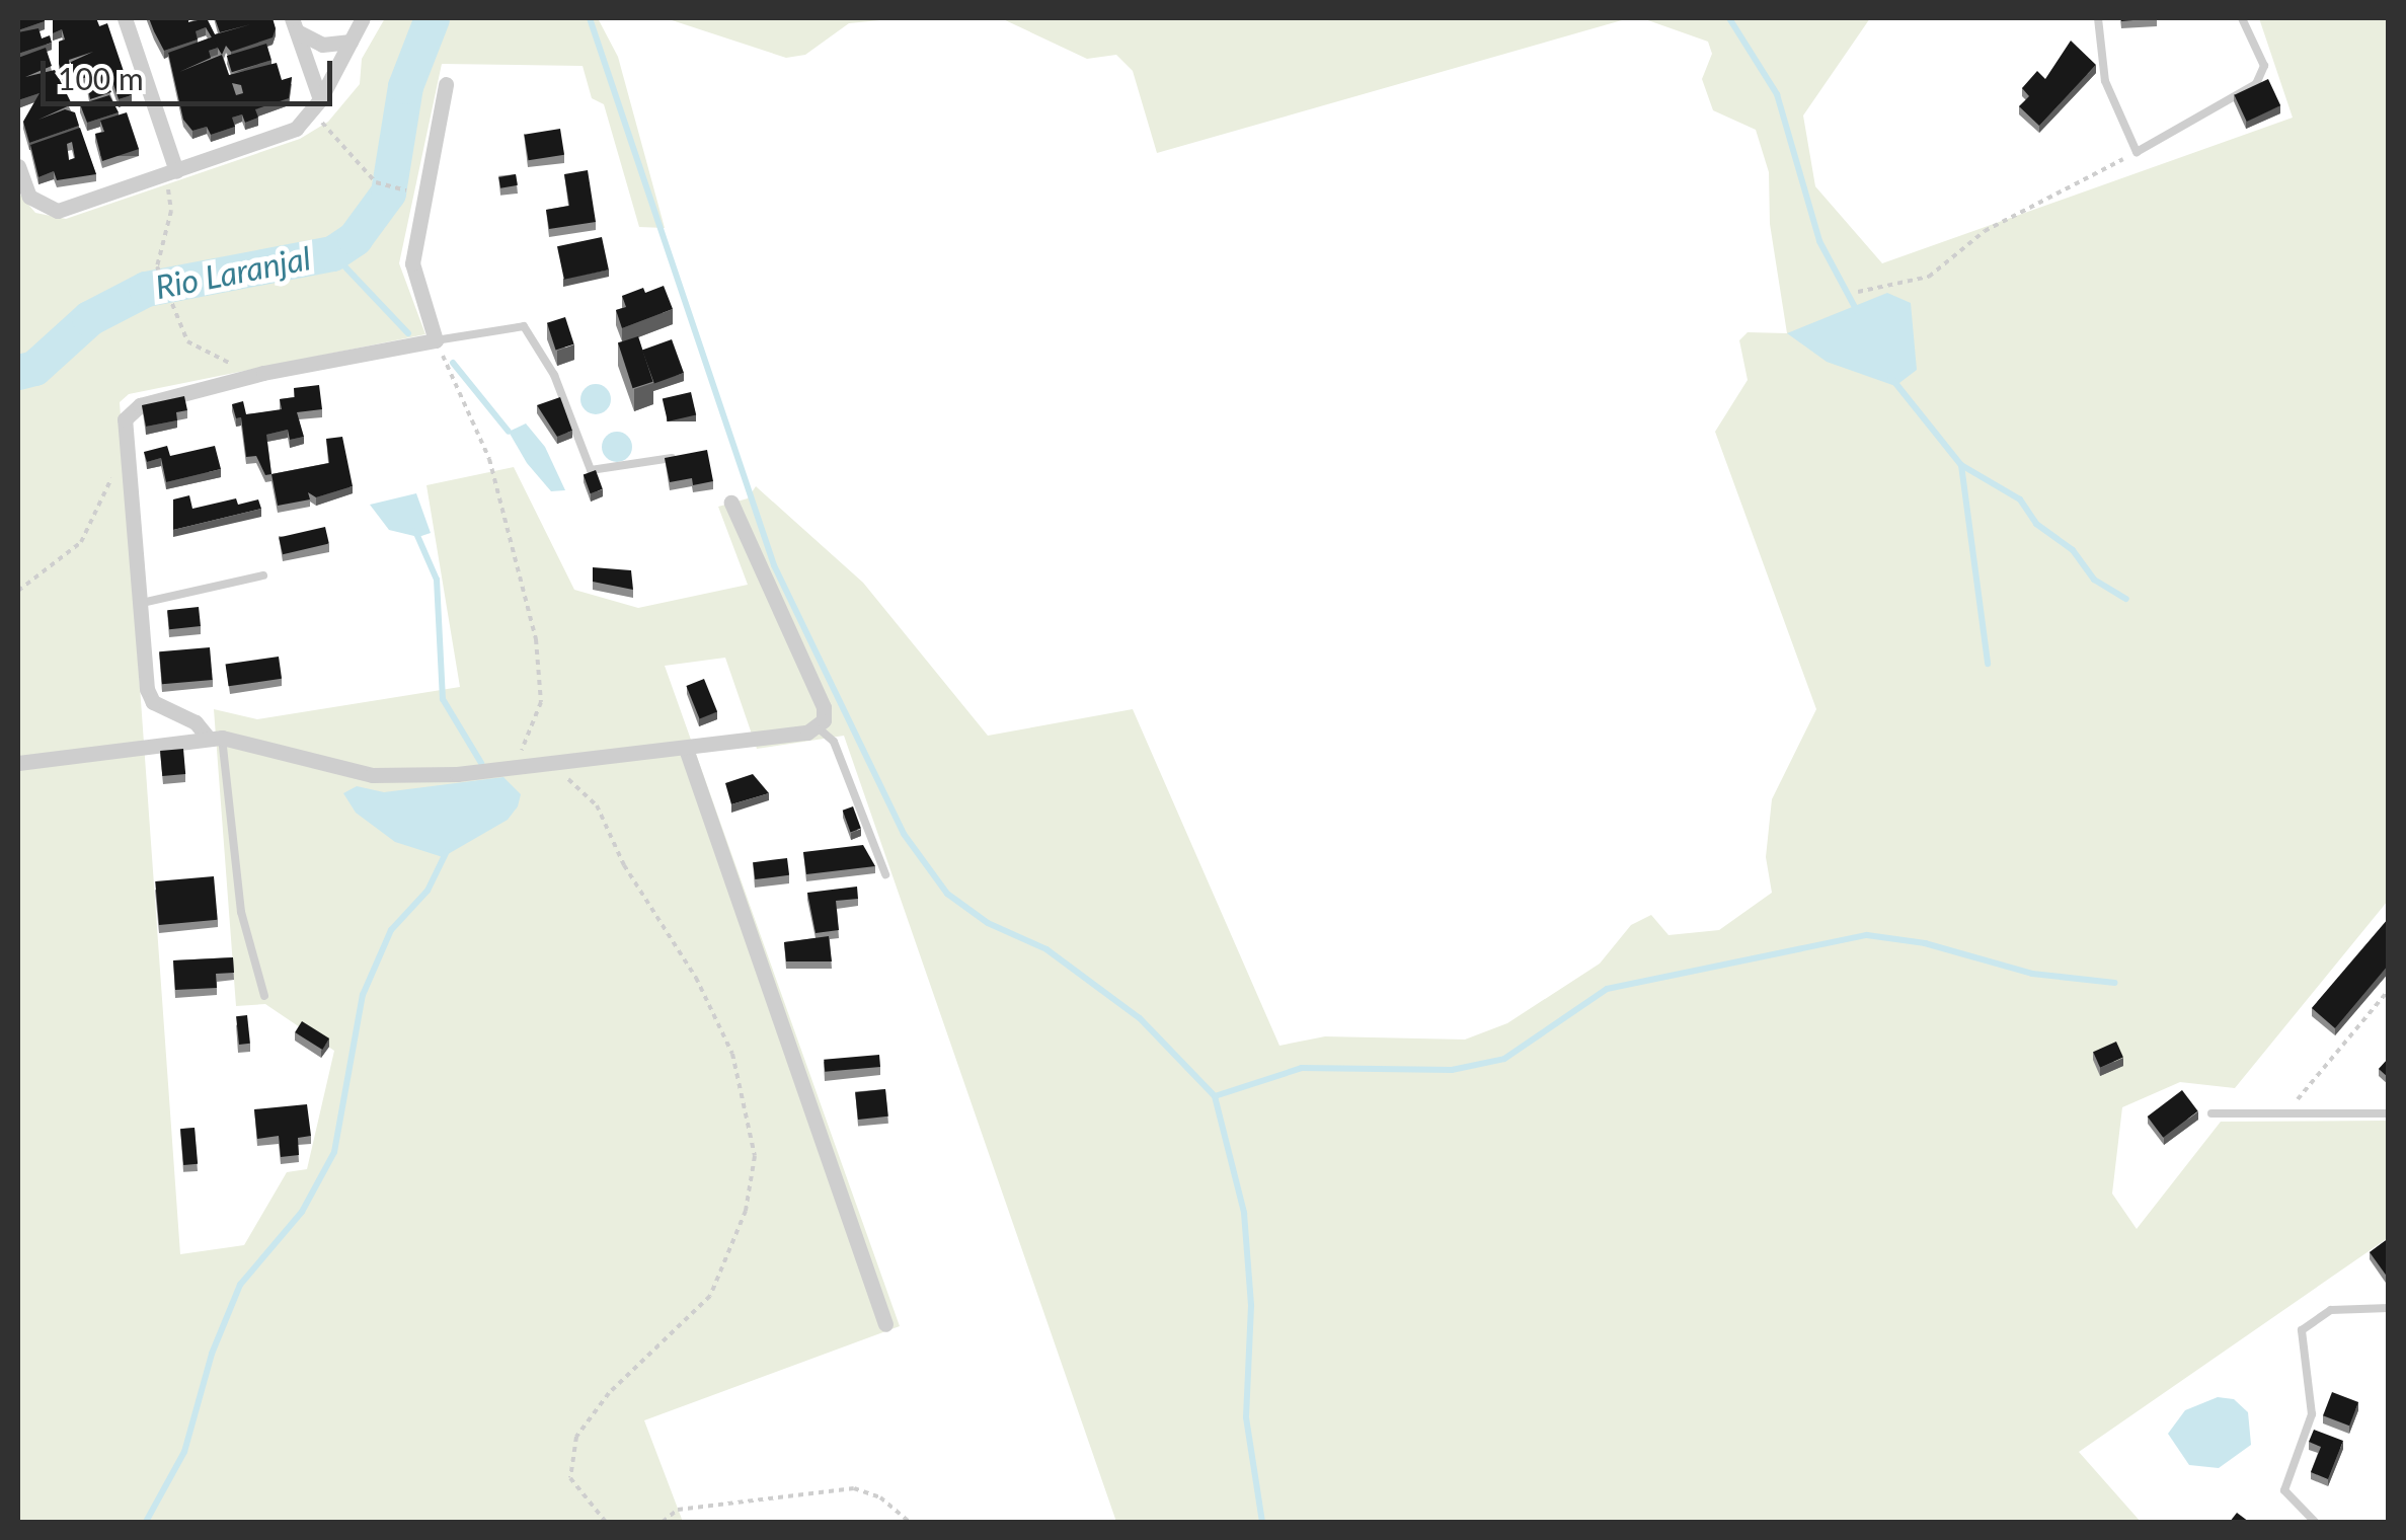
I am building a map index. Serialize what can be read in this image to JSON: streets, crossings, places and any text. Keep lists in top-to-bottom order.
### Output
{
  "water": ["Rio Laranjal"],
  "scale_bar": "100 m"
}
